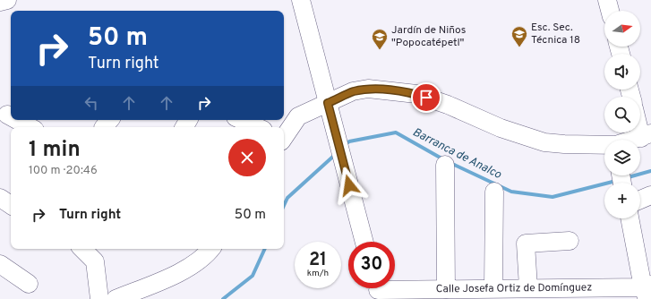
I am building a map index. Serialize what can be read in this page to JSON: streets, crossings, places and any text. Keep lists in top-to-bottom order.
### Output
{
  "streets": {
    "street": ["Calle Josefa Ortiz de Domínguez"]
  },
  "water": ["Barranca de Analco"],
  "places": {
    "school or university": ["Esc. Sec. Técnica 18", "Jardín de Niños \"Popocatépetl\""]
  },
  "north": "right",
  "page": {
    "map_buttons": "+",
    "turn": ["50 m", "Turn right"],
    "heading": ["1 min", "100 m · 20:46"],
    "list": [
      {
        "name": "Turn right",
        "value": "50 m"
      }
    ],
    "speed": "21 km/h",
    "limit": "30"
  }
}
